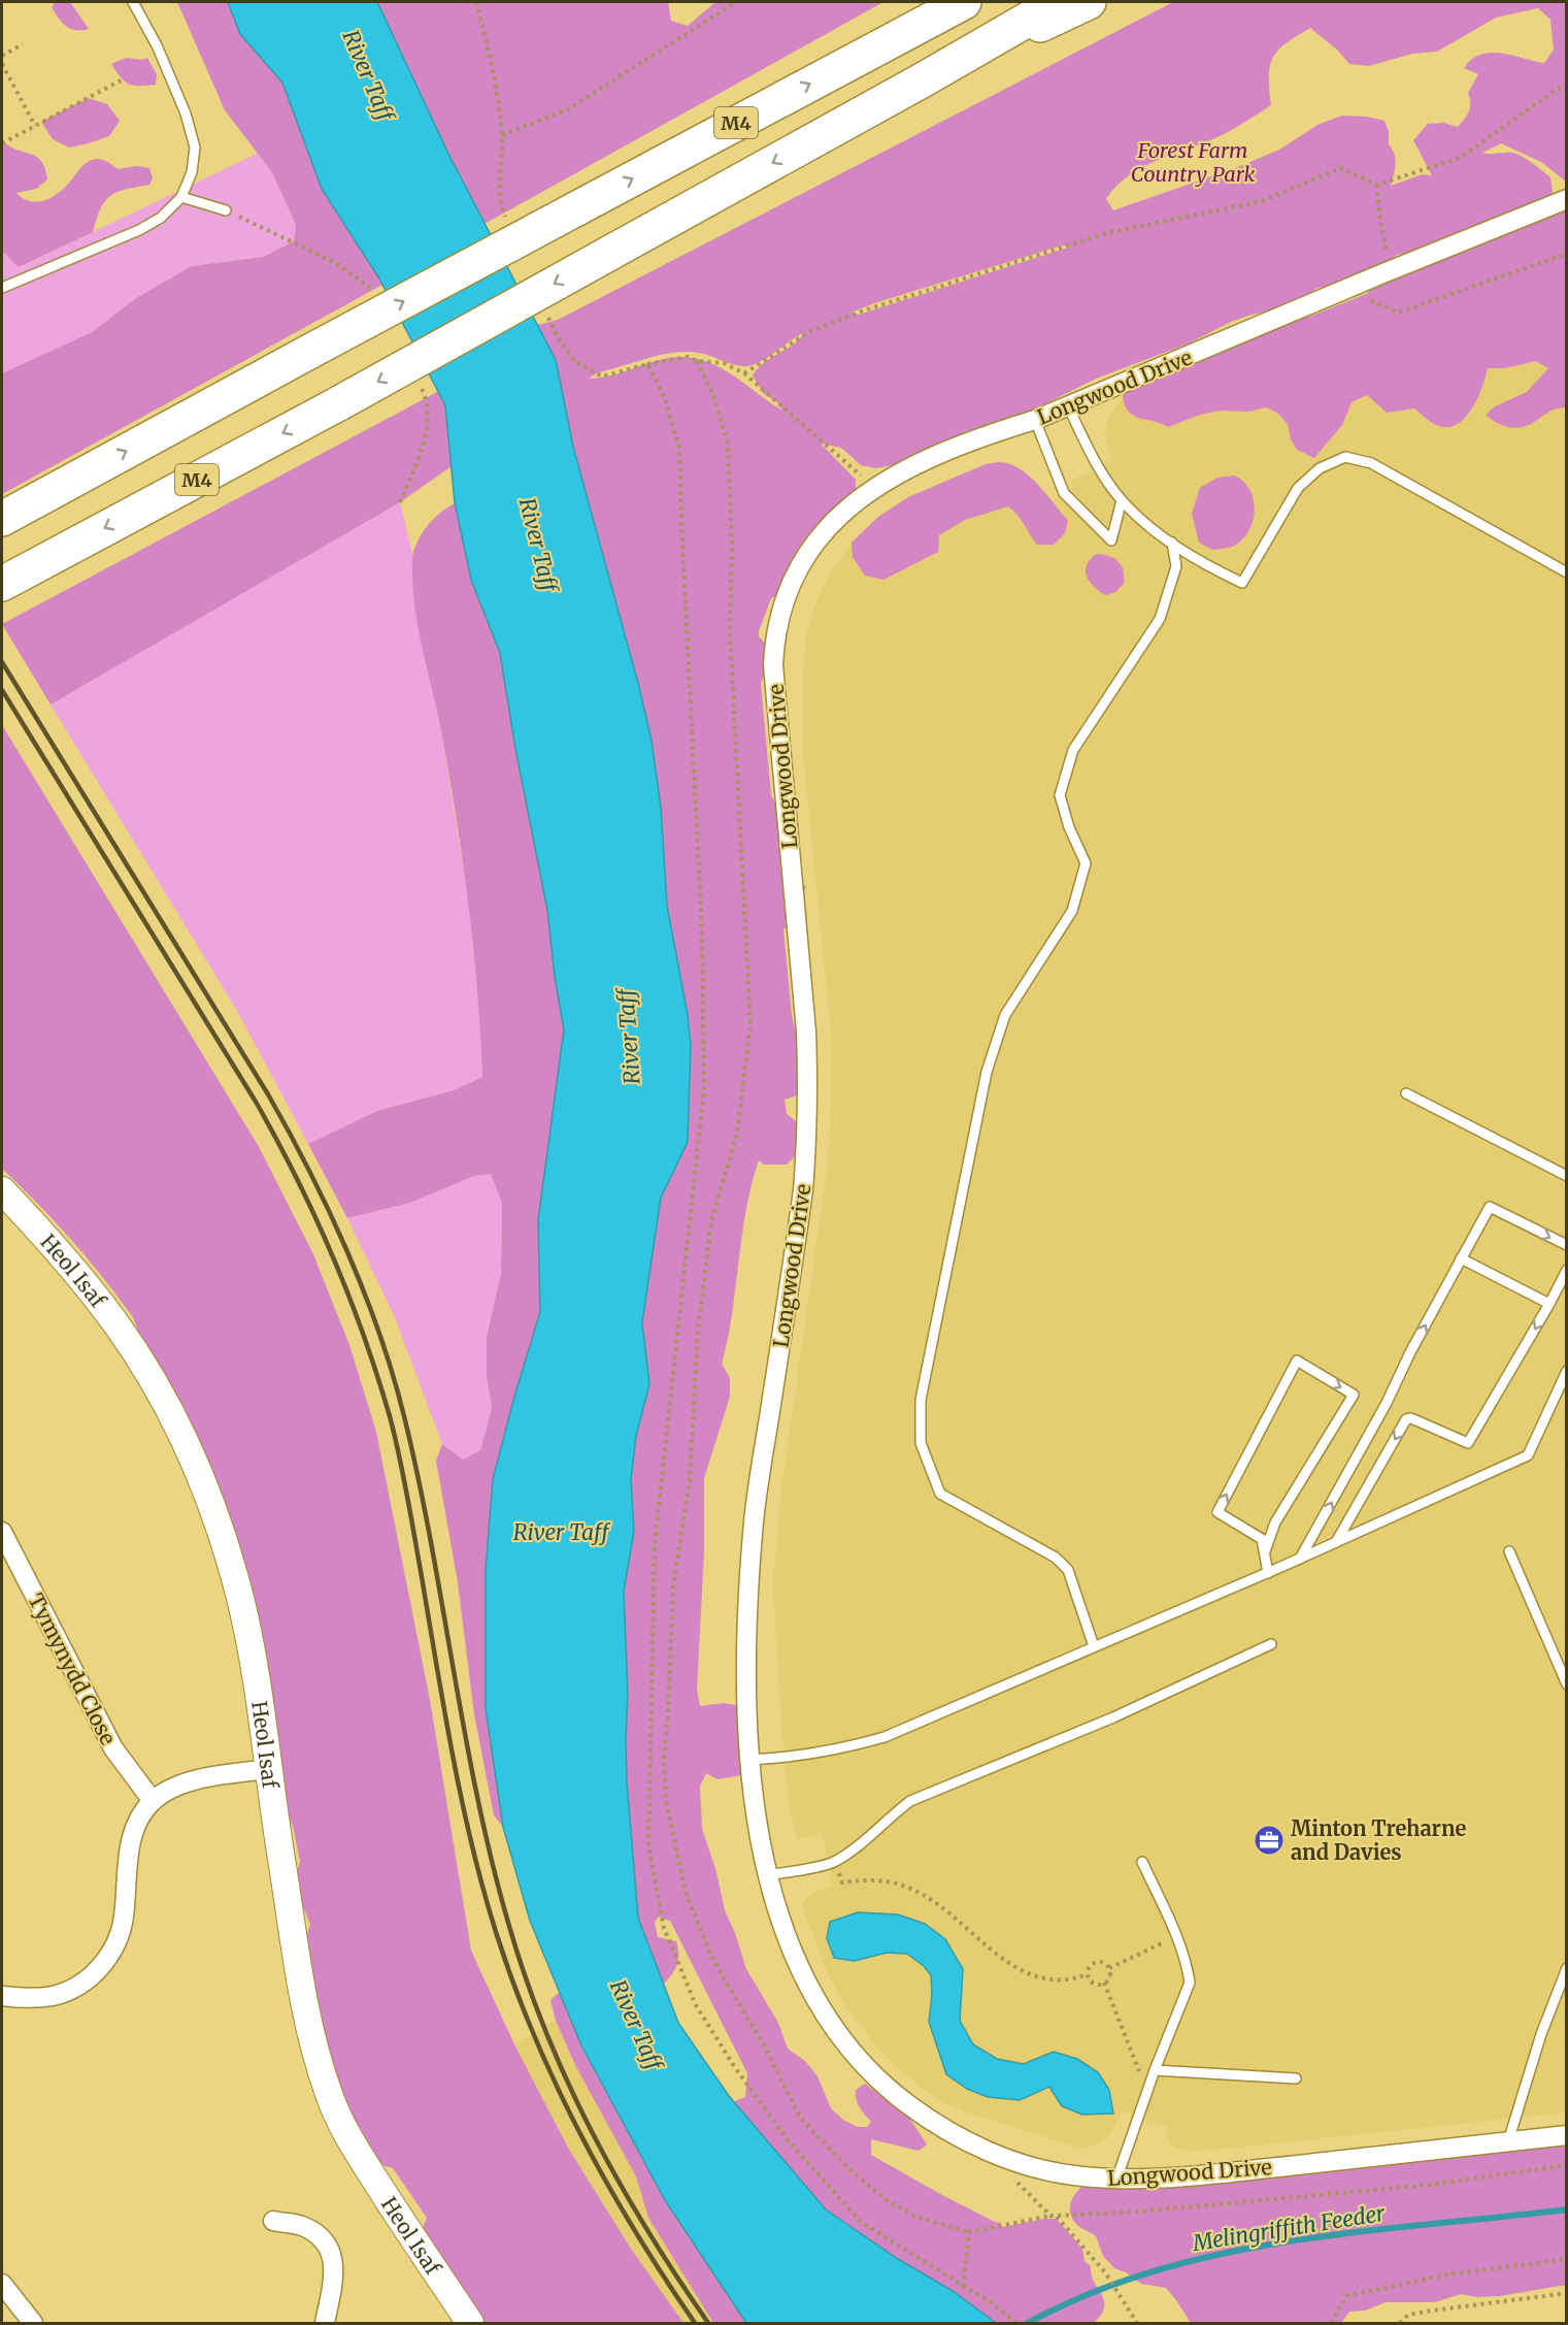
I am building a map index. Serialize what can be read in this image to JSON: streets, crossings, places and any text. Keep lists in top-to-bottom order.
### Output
{
  "streets": {
    "highway": ["M4"],
    "main road": ["Heol Isaf"],
    "street": ["Longwood Drive", "Tymynydd Close"]
  },
  "water": ["River Taff", "Melingriffith Feeder"],
  "parks": ["Forest Farm Country Park"],
  "places": {
    "office": ["Minton Treharne and Davies"]
  }
}
